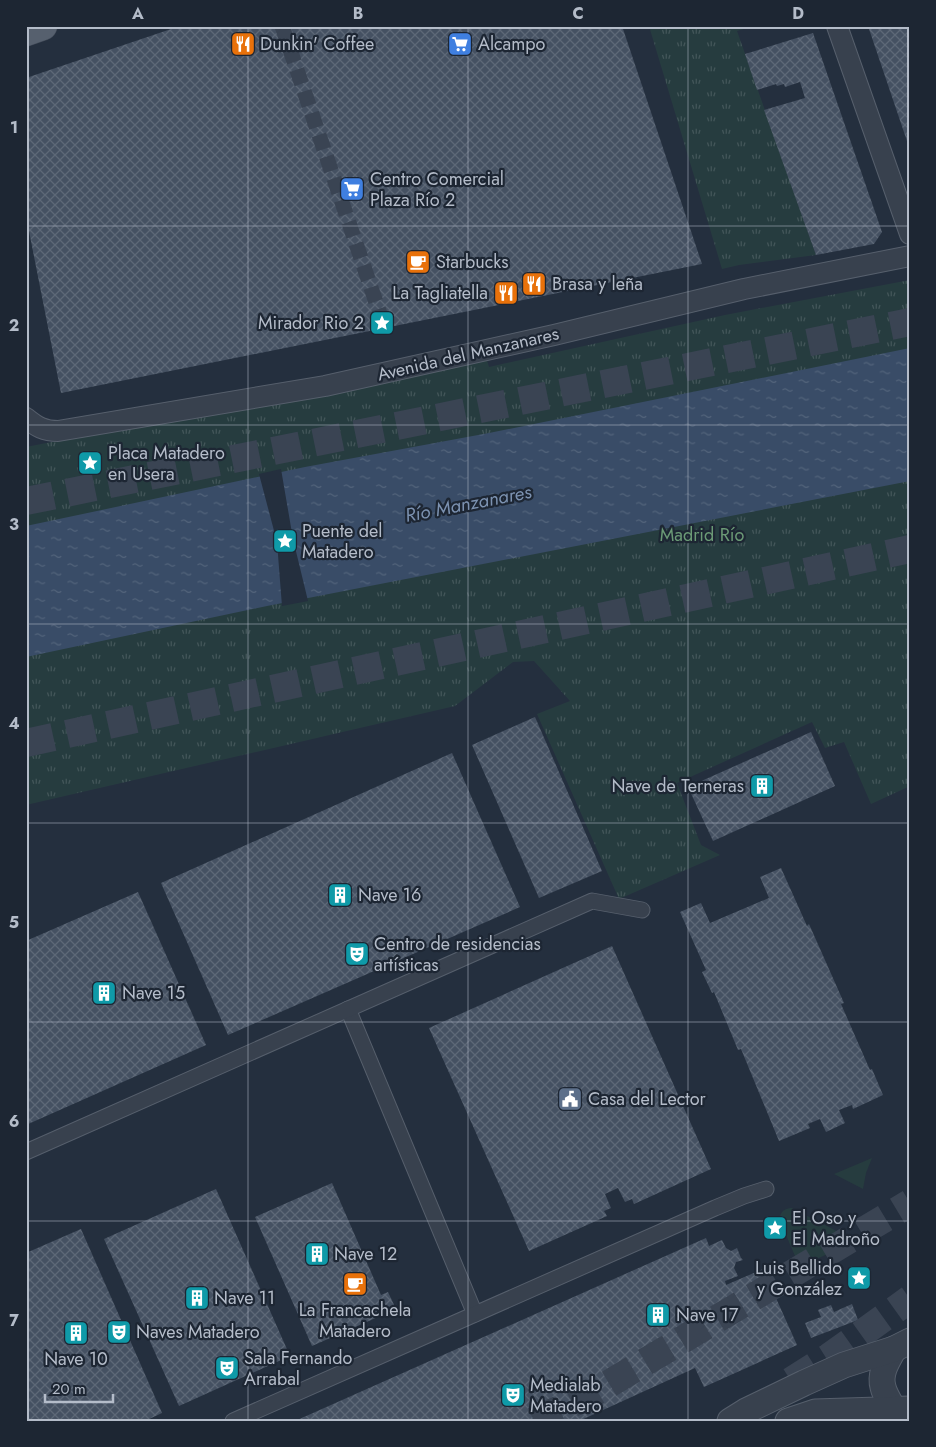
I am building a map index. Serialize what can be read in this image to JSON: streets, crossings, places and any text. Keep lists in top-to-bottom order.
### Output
{
  "streets": {
    "street": ["Avenida del Manzanares"]
  },
  "water": ["Río Manzanares"],
  "parks": ["Madrid Río"],
  "places": {
    "restaurant": ["Dunkin' Coffee", "Brasa y leña", "La Tagliatella"],
    "supermarket": ["Alcampo", "Centro Comercial Plaza Río 2"],
    "cafe": ["Starbucks", "La Francachela Matadero"],
    "place": [
      "Mirador Rio 2",
      "Placa Matadero en Usera",
      "Puente del Matadero",
      "El Oso y El Madroño",
      "Luis Bellido y González"
    ],
    "building": [
      "Nave de Terneras",
      "Nave 16",
      "Nave 15",
      "Nave 12",
      "Nave 11",
      "Nave 17",
      "Nave 10"
    ],
    "theatre": [
      "Centro de residencias artísticas",
      "Naves Matadero",
      "Sala Fernando Arrabal",
      "Medialab Matadero"
    ],
    "public building": ["Casa del Lector"]
  },
  "scale_bar": "20 m",
  "grid": {
    "columns": [
      "A",
      "B",
      "C",
      "D"
    ],
    "rows": [
      "1",
      "2",
      "3",
      "4",
      "5",
      "6",
      "7"
    ]
  }
}
